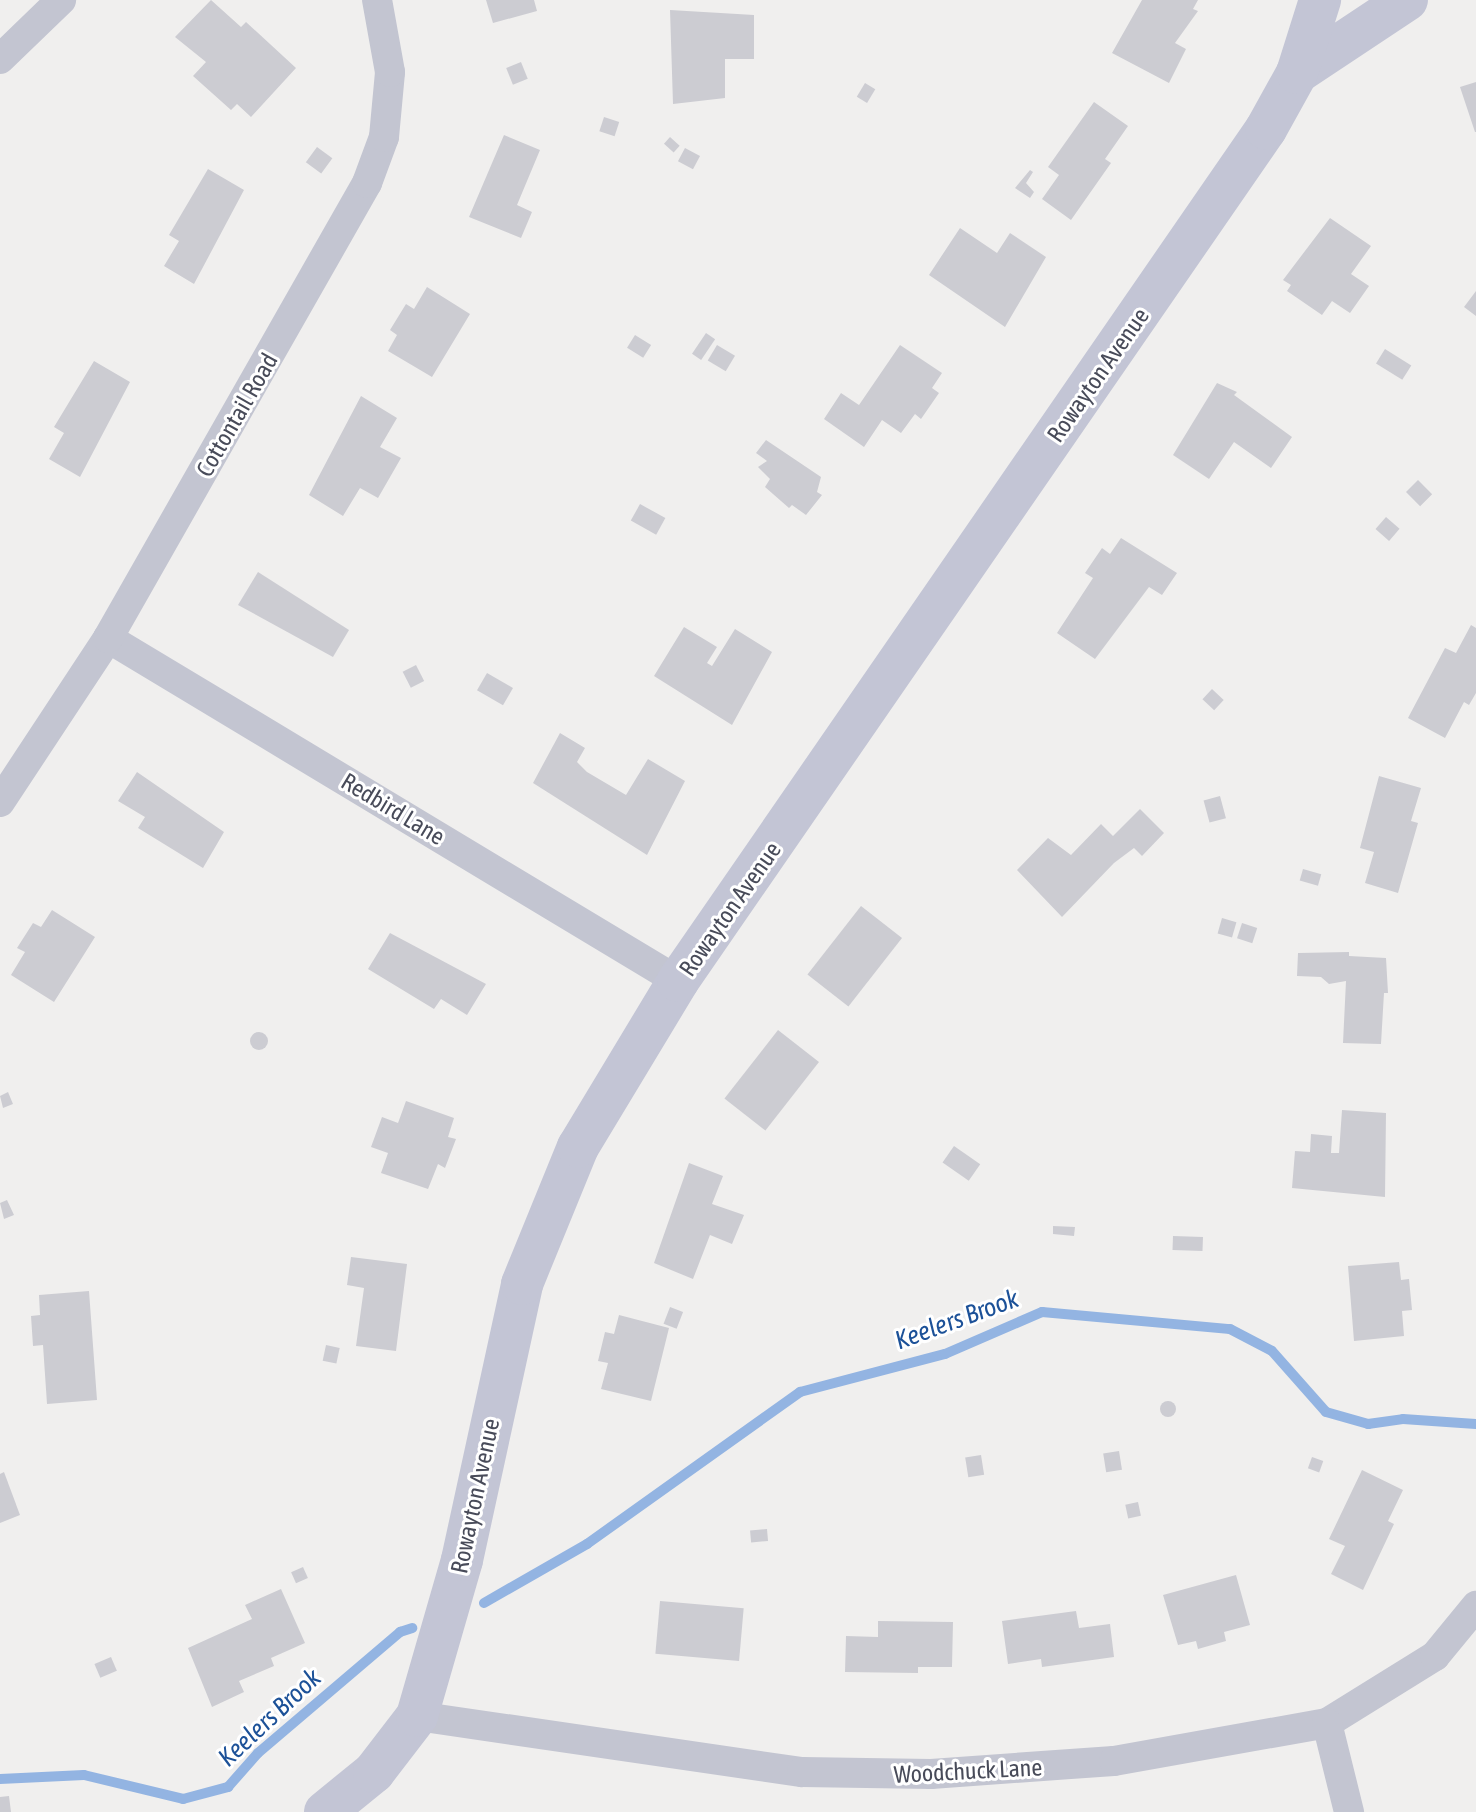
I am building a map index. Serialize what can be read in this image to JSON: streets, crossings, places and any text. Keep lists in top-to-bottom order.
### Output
{
  "streets": {
    "street": [
      "Rowayton Avenue",
      "Cottontail Road",
      "Redbird Lane",
      "Woodchuck Lane"
    ]
  },
  "crossings": [
    ["Rowayton Avenue", "Redbird Lane"],
    ["Rowayton Avenue", "Woodchuck Lane"],
    ["Cottontail Road", "Redbird Lane"]
  ],
  "water": ["Keelers Brook"]
}
